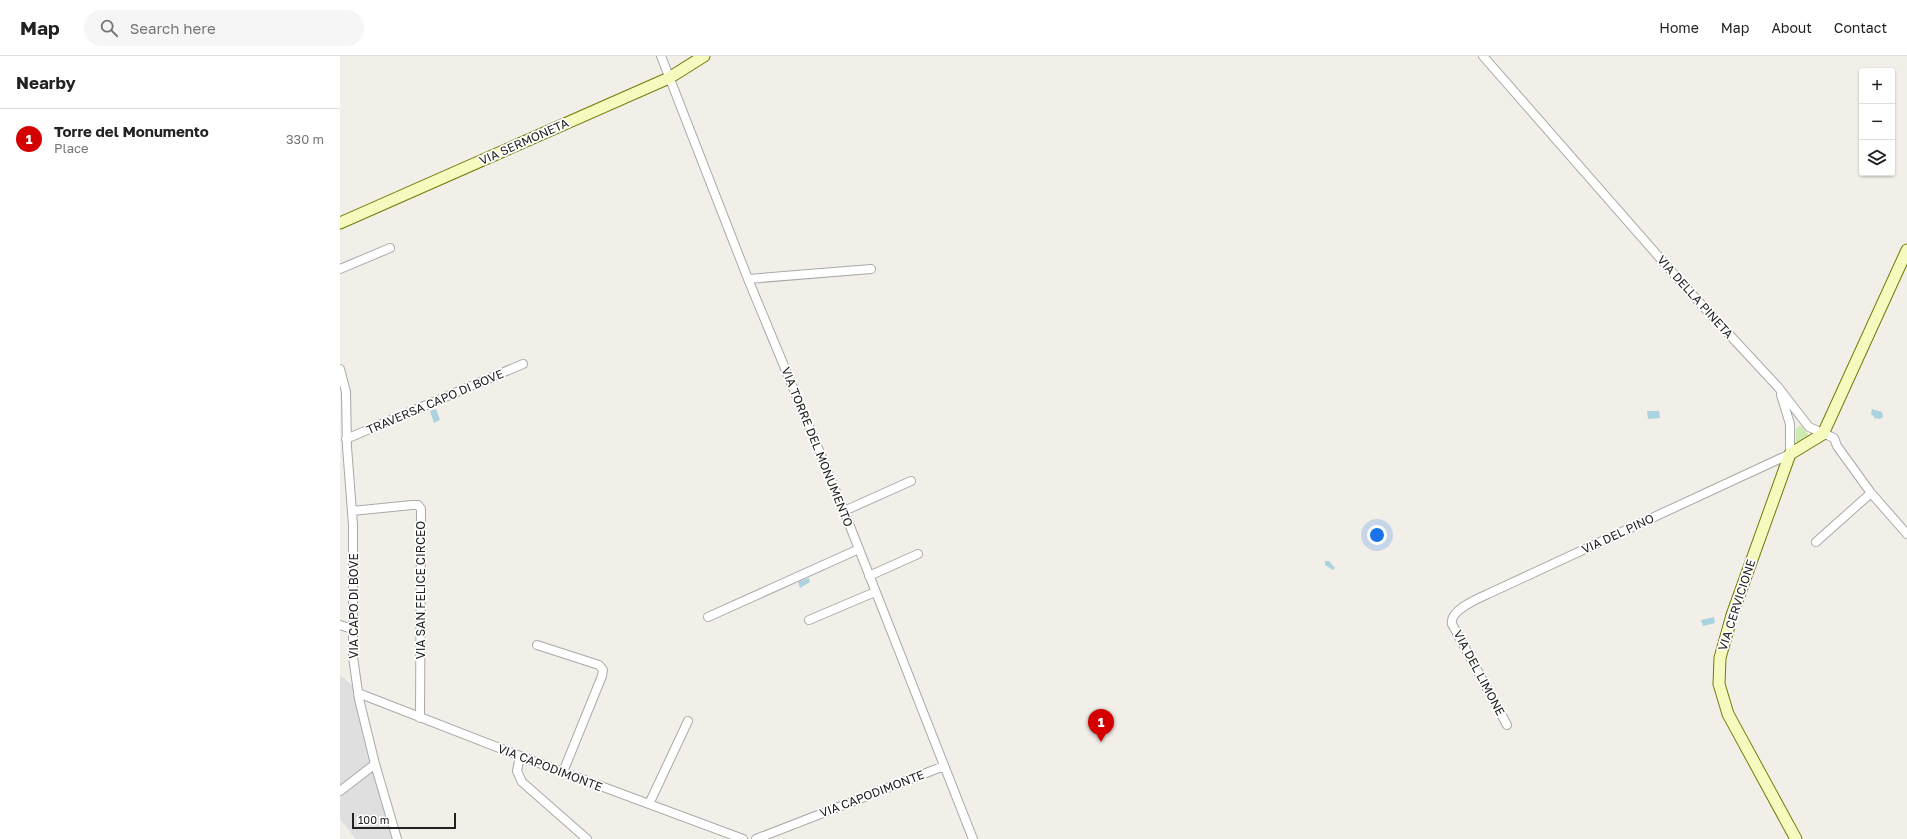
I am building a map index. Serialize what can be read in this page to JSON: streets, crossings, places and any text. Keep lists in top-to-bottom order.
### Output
{
  "streets": {
    "street": [
      "VIA SERMONETA",
      "VIA DELLA PINETA",
      "TRAVERSA CAPO DI BOVE",
      "VIA TORRE DEL MONUMENTO",
      "VIA DEL PINO",
      "VIA SAN FELICE CIRCEO",
      "VIA CERVICIONE",
      "VIA CAPO DI BOVE",
      "VIA DEL LIMONE",
      "VIA CAPODIMONTE"
    ]
  },
  "crossings": [
    ["VIA SERMONETA", "VIA TORRE DEL MONUMENTO"],
    ["VIA DELLA PINETA", "VIA CERVICIONE"],
    ["TRAVERSA CAPO DI BOVE", "VIA CAPO DI BOVE"],
    ["VIA TORRE DEL MONUMENTO", "VIA CAPODIMONTE"],
    ["VIA DEL PINO", "VIA CERVICIONE"],
    ["VIA DEL PINO", "VIA DEL LIMONE"],
    ["VIA SAN FELICE CIRCEO", "VIA CAPO DI BOVE"],
    ["VIA SAN FELICE CIRCEO", "VIA CAPODIMONTE"],
    ["VIA CAPO DI BOVE", "VIA CAPODIMONTE"]
  ],
  "scale_bar": "100 m",
  "page": {
    "header": "Map",
    "search": "Search here",
    "nav": [
      "Home",
      "Map",
      "About",
      "Contact"
    ],
    "heading": "Nearby",
    "map_buttons": ["+", "−"],
    "list": [
      {
        "mark": "1",
        "name": "Torre del Monumento",
        "note": "Place",
        "value": "330 m"
      }
    ],
    "pins": "1",
    "scale": "100 m"
  }
}
